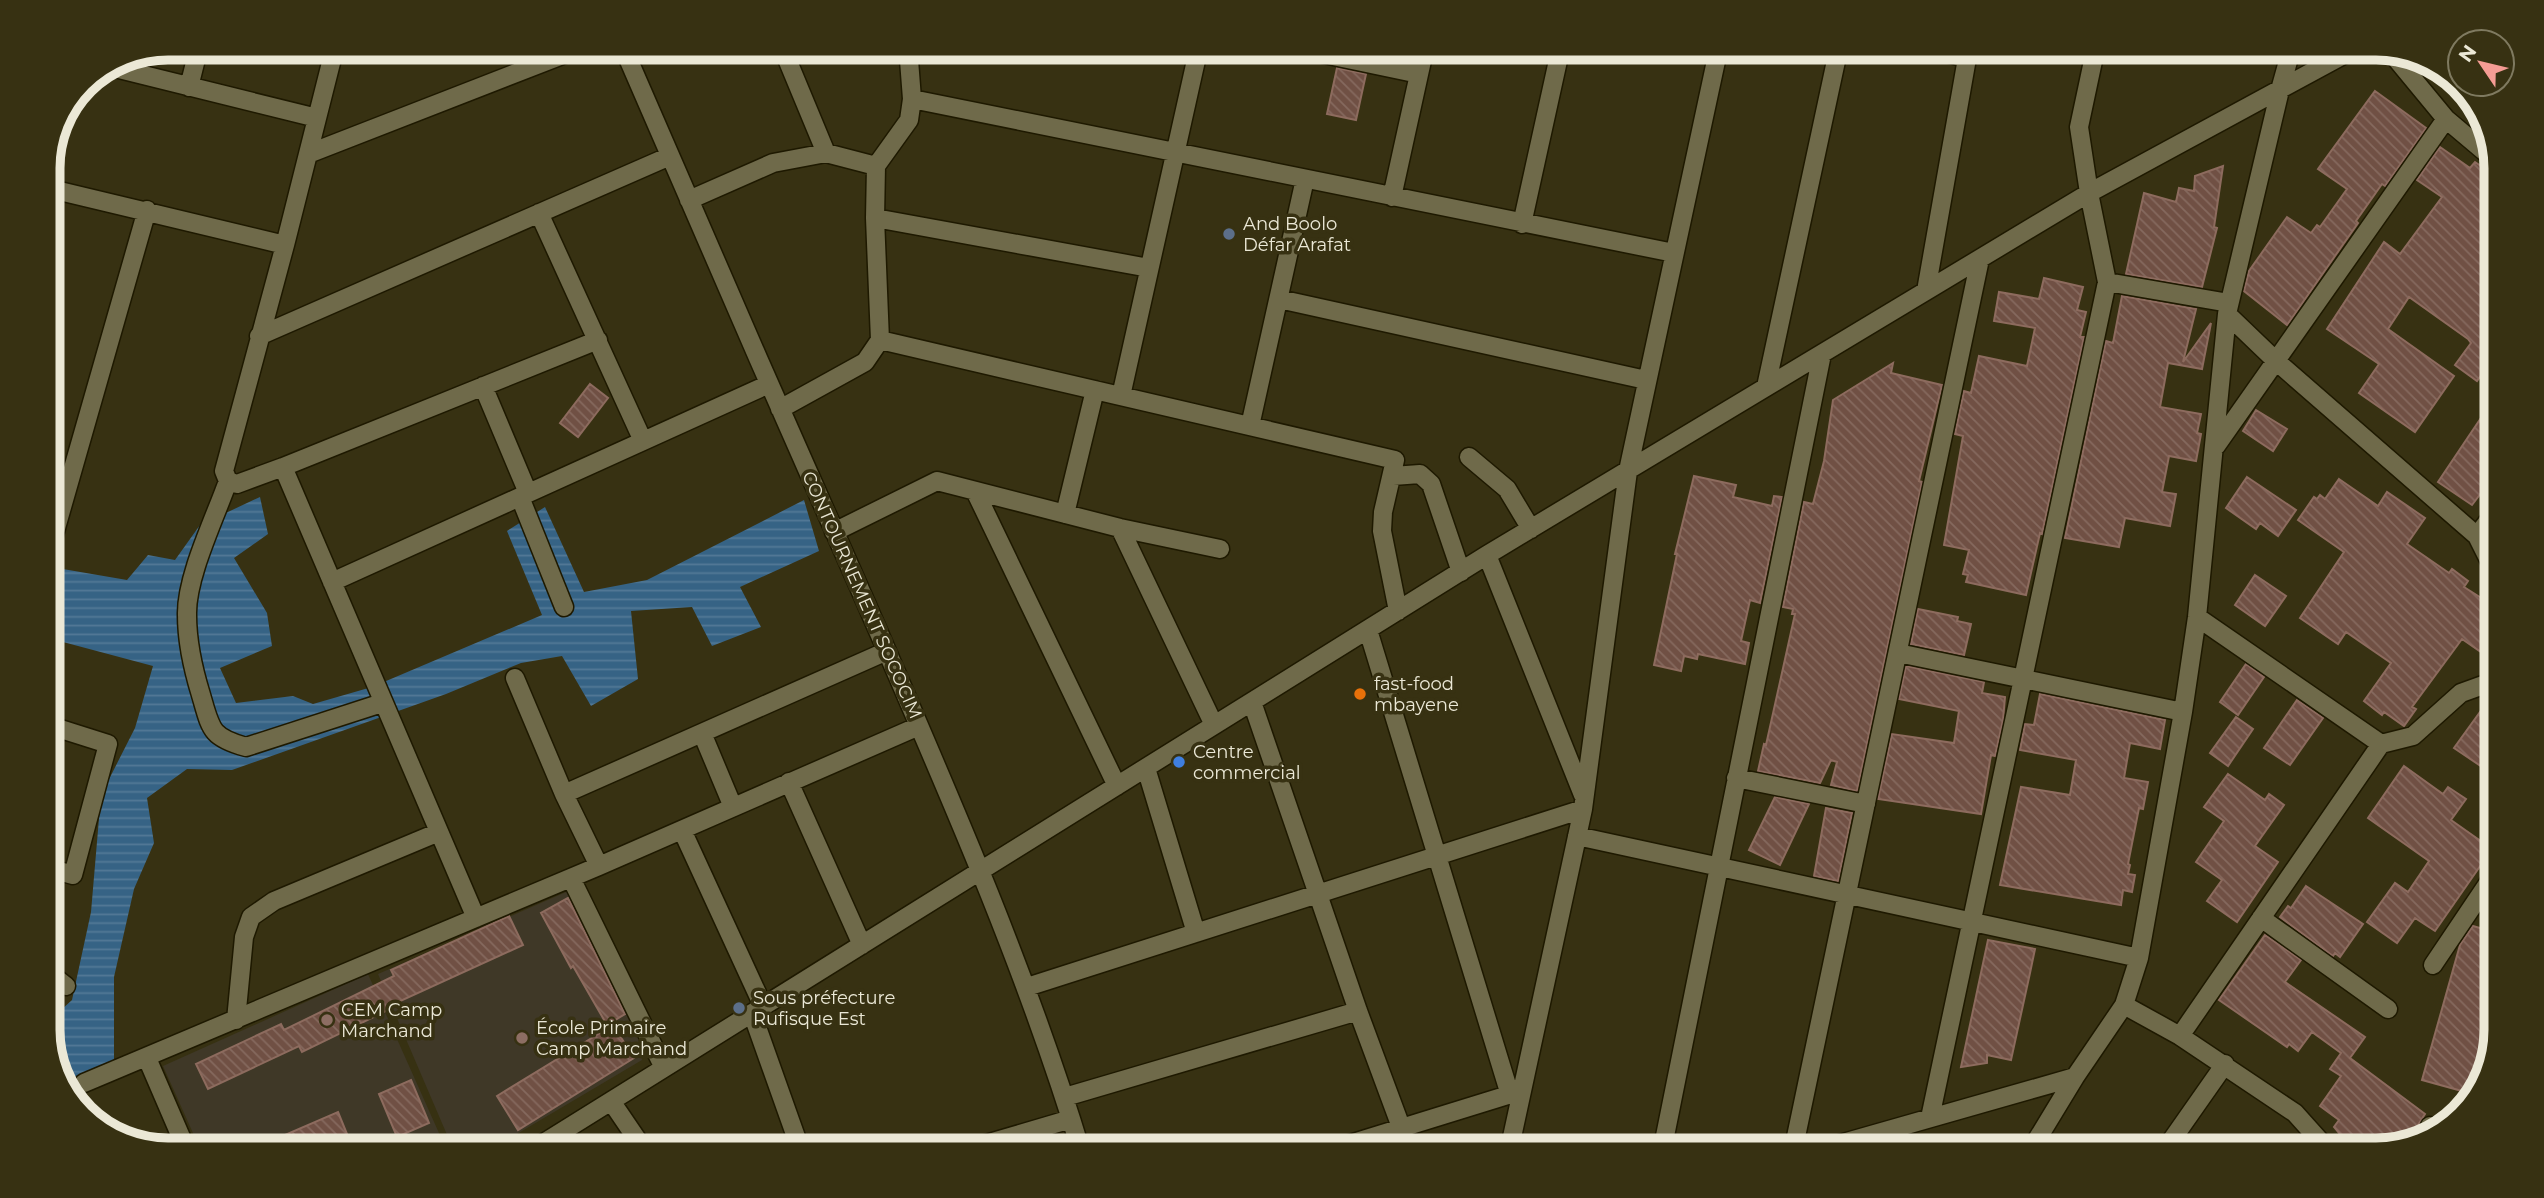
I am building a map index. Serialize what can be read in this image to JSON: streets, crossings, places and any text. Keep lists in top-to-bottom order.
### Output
{
  "streets": {
    "street": ["CONTOURNEMENT SOCOCIM"]
  },
  "places": [
    "And Boolo Défar Arafat",
    "fast-food mbayene",
    "Centre commercial",
    "Sous préfecture Rufisque Est",
    "CEM Camp Marchand",
    "École Primaire Camp Marchand"
  ],
  "north": "top left"
}
